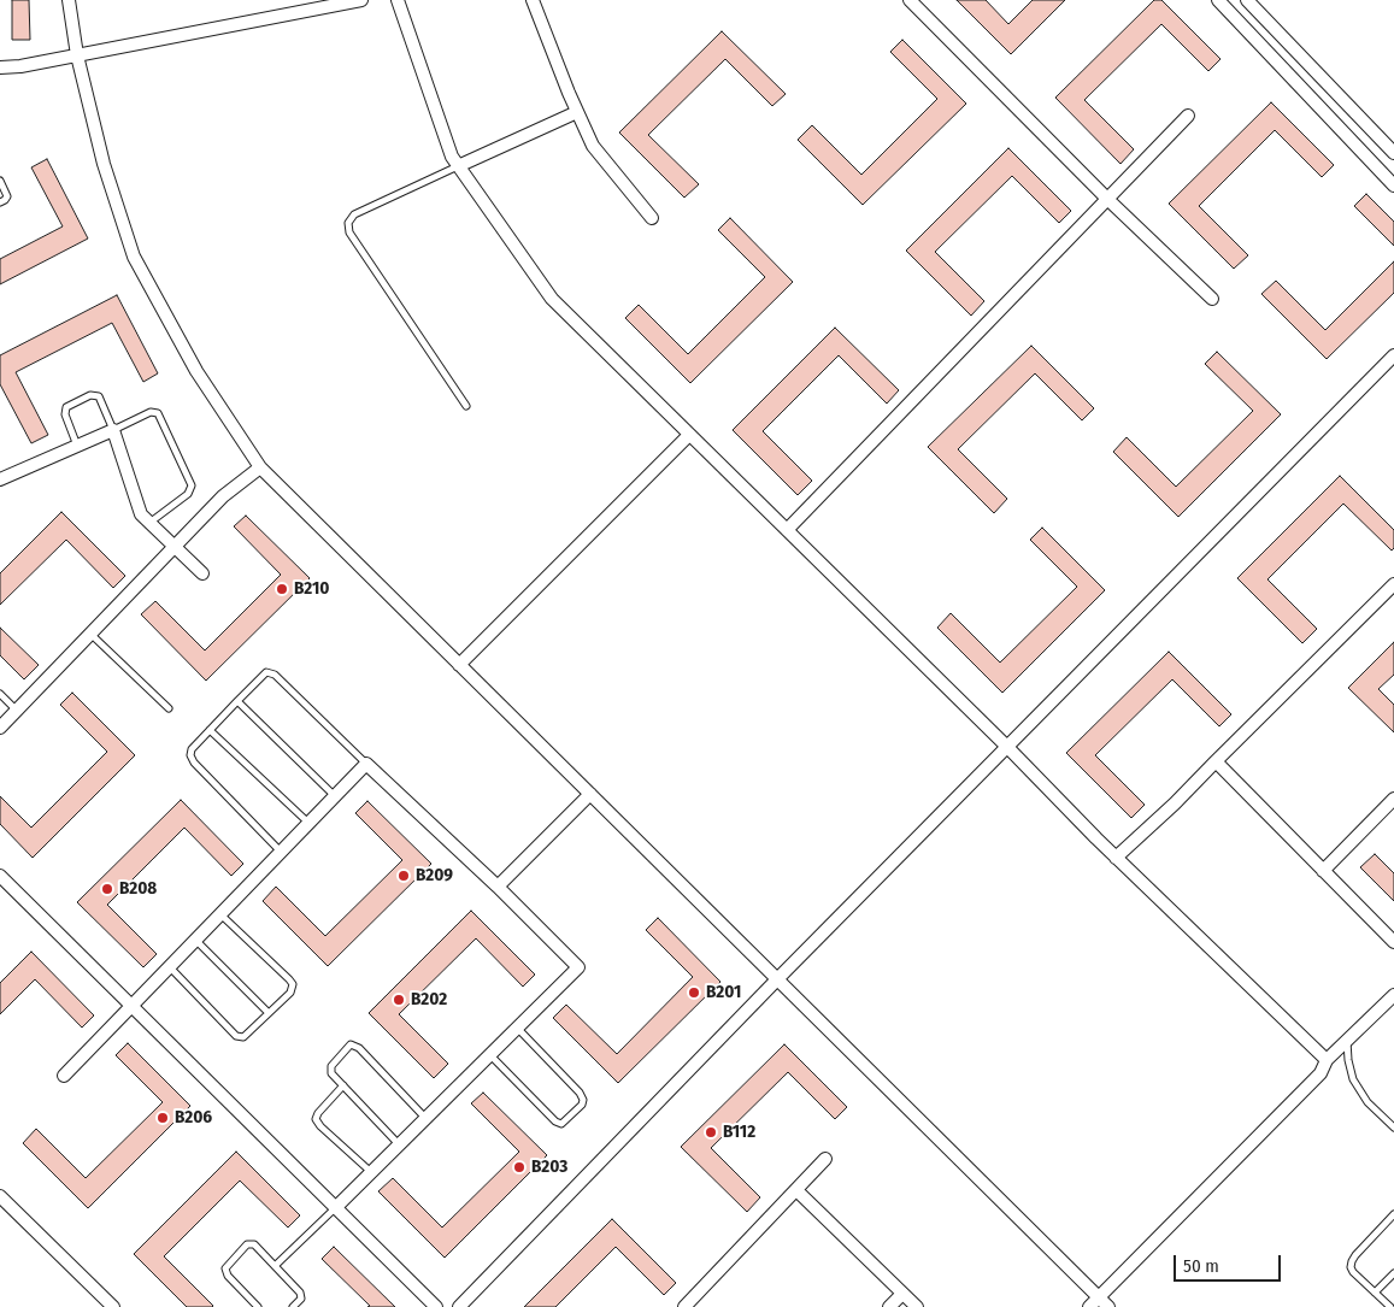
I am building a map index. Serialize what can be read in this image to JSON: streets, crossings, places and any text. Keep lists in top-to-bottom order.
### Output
{
  "places": [
    "B210",
    "B209",
    "B208",
    "B201",
    "B202",
    "B206",
    "B112",
    "B203"
  ],
  "scale_bar": "50 m"
}
